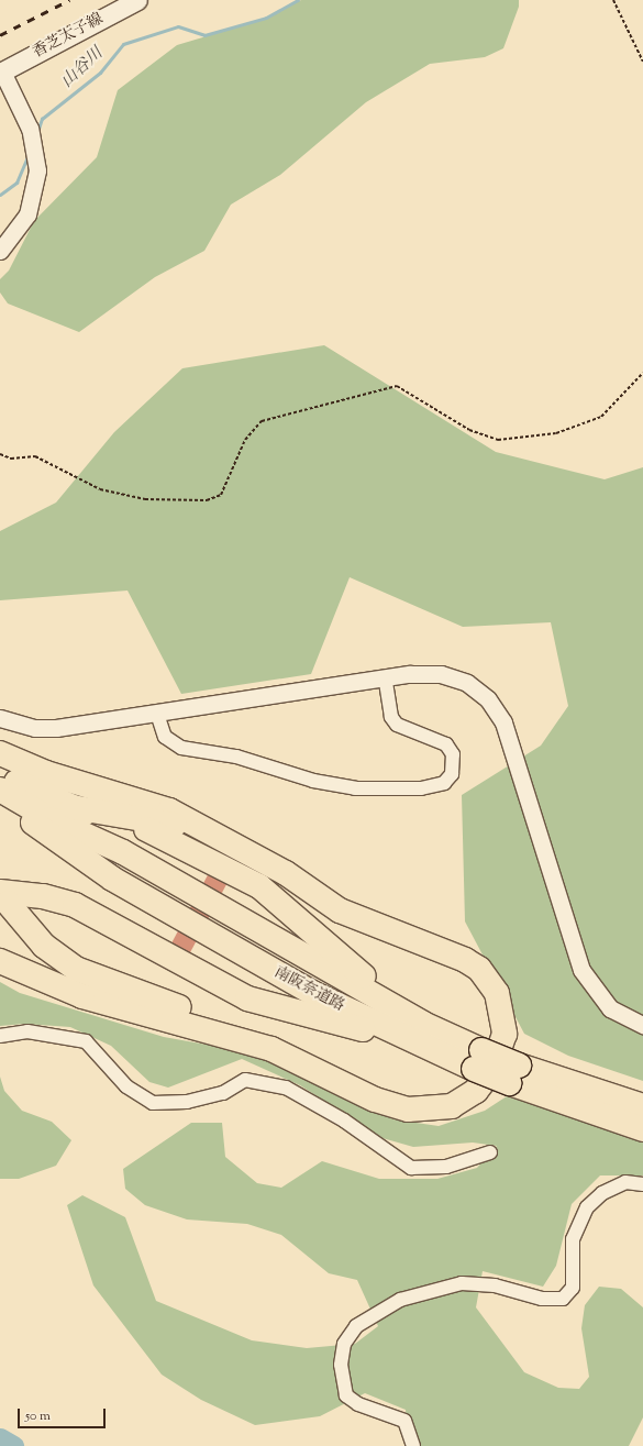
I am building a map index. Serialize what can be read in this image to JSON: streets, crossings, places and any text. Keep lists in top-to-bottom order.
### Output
{
  "streets": {
    "highway": ["南阪奈道路"],
    "main road": ["香芝太子線"]
  },
  "water": ["山谷川"],
  "scale_bar": "50 m"
}
